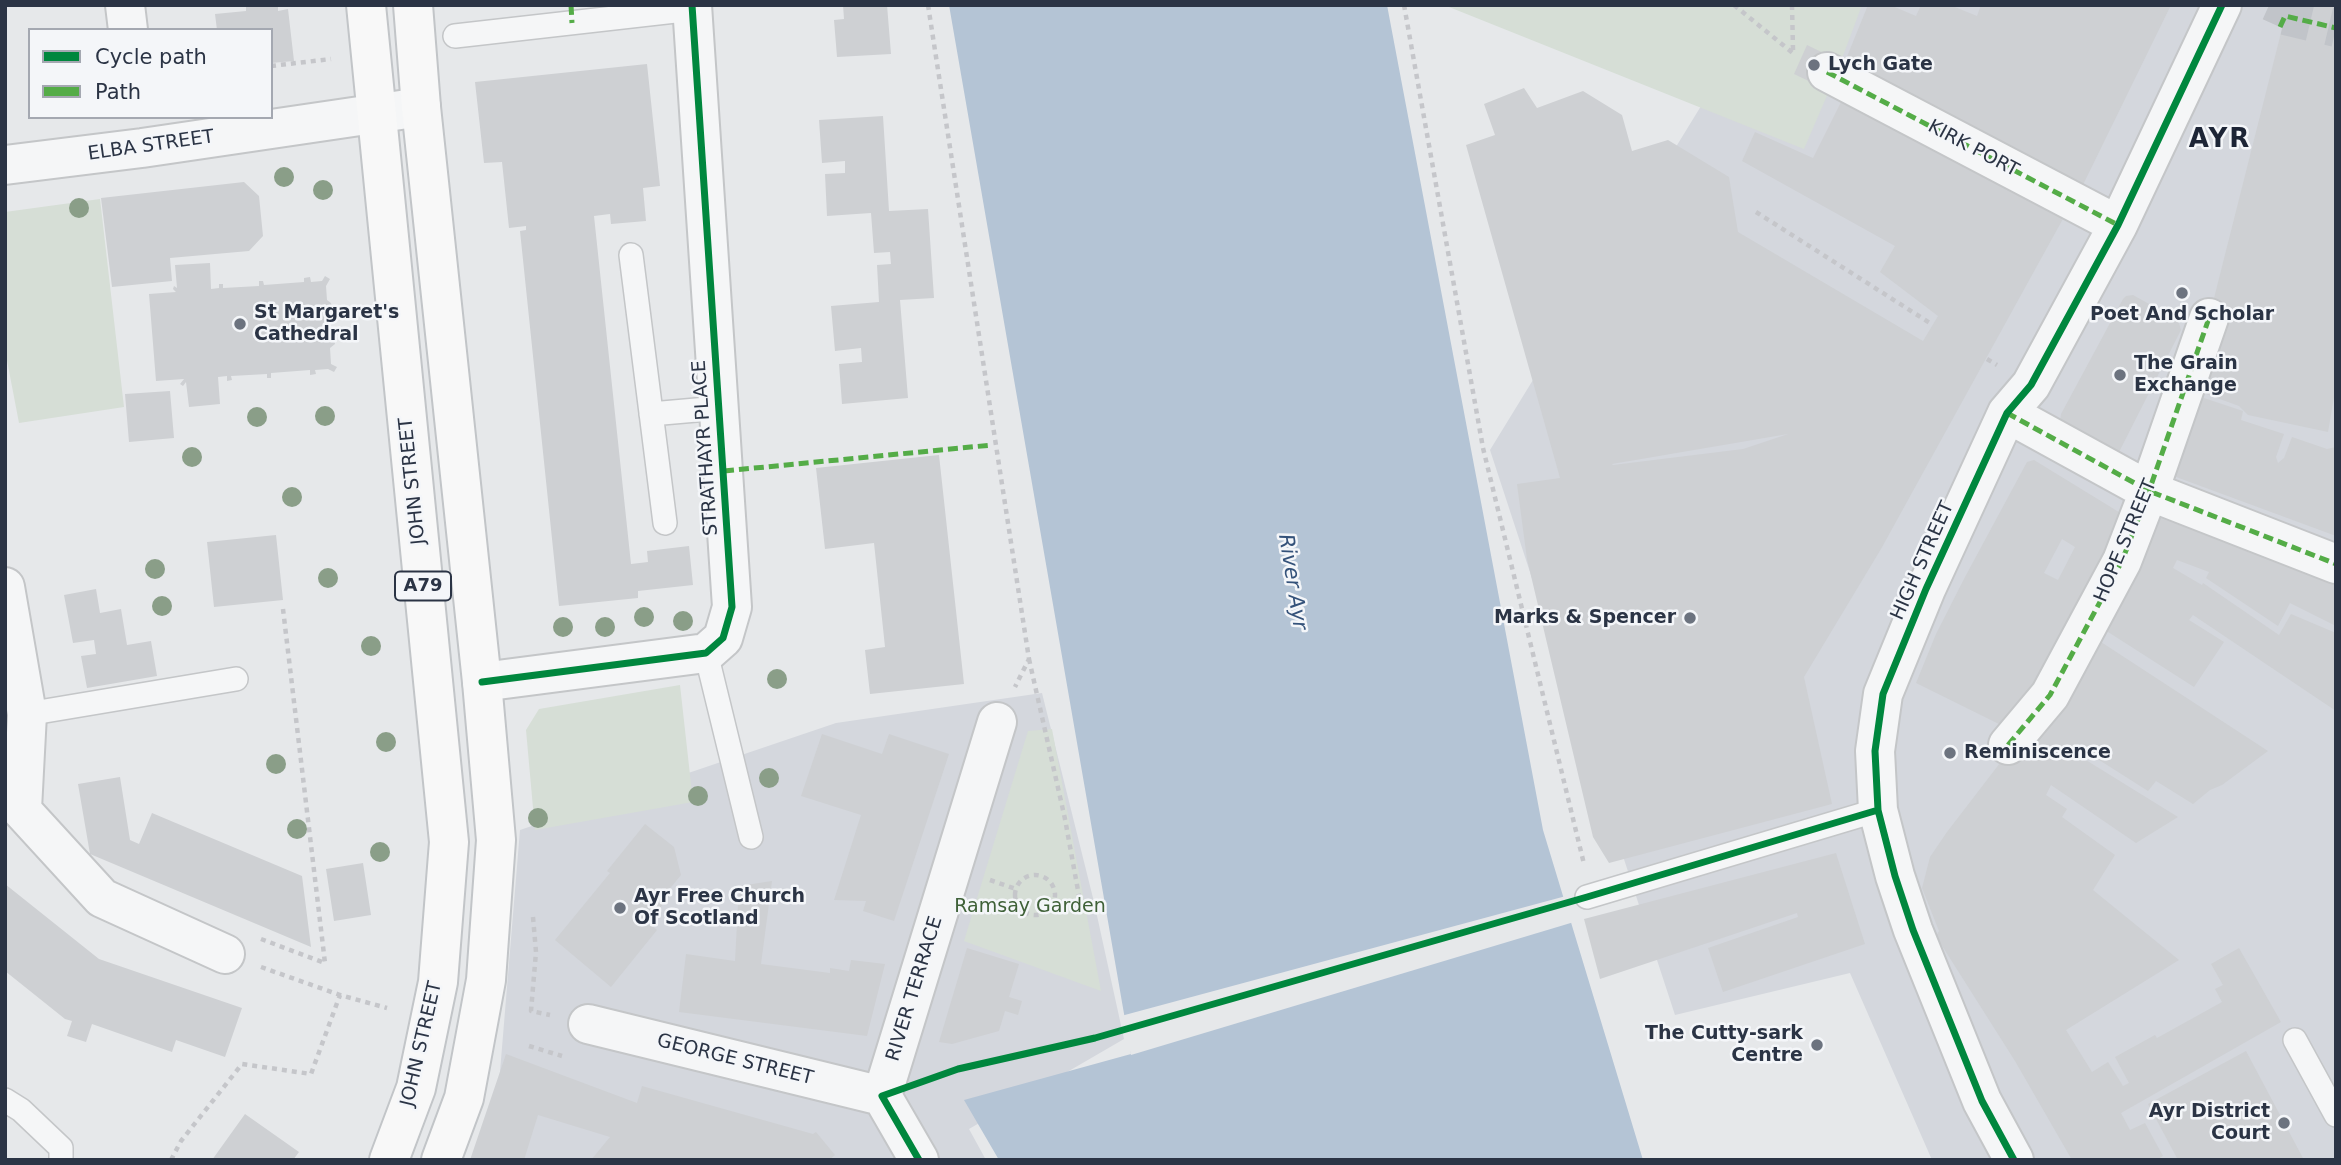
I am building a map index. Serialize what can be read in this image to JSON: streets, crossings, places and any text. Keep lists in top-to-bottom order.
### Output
{
  "streets": {
    "main road": ["JOHN STREET", "A79"],
    "street": [
      "ELBA STREET",
      "KIRK PORT",
      "STRATHAYR PLACE",
      "HOPE STREET",
      "HIGH STREET",
      "RIVER TERRACE",
      "GEORGE STREET"
    ]
  },
  "crossings": [
    ["ELBA STREET", "JOHN STREET"],
    ["ELBA STREET", "A79"],
    ["KIRK PORT", "HIGH STREET"],
    ["RIVER TERRACE", "GEORGE STREET"]
  ],
  "districts": ["AYR"],
  "water": ["River Ayr"],
  "parks": ["Ramsay Garden"],
  "places": [
    "Lych Gate",
    "Poet And Scholar",
    "St Margaret's Cathedral",
    "The Grain Exchange",
    "Marks & Spencer",
    "Reminiscence",
    "Ayr Free Church Of Scotland",
    "The Cutty-sark Centre",
    "Ayr District Court"
  ],
  "legend": ["Cycle path", "Path"]
}
